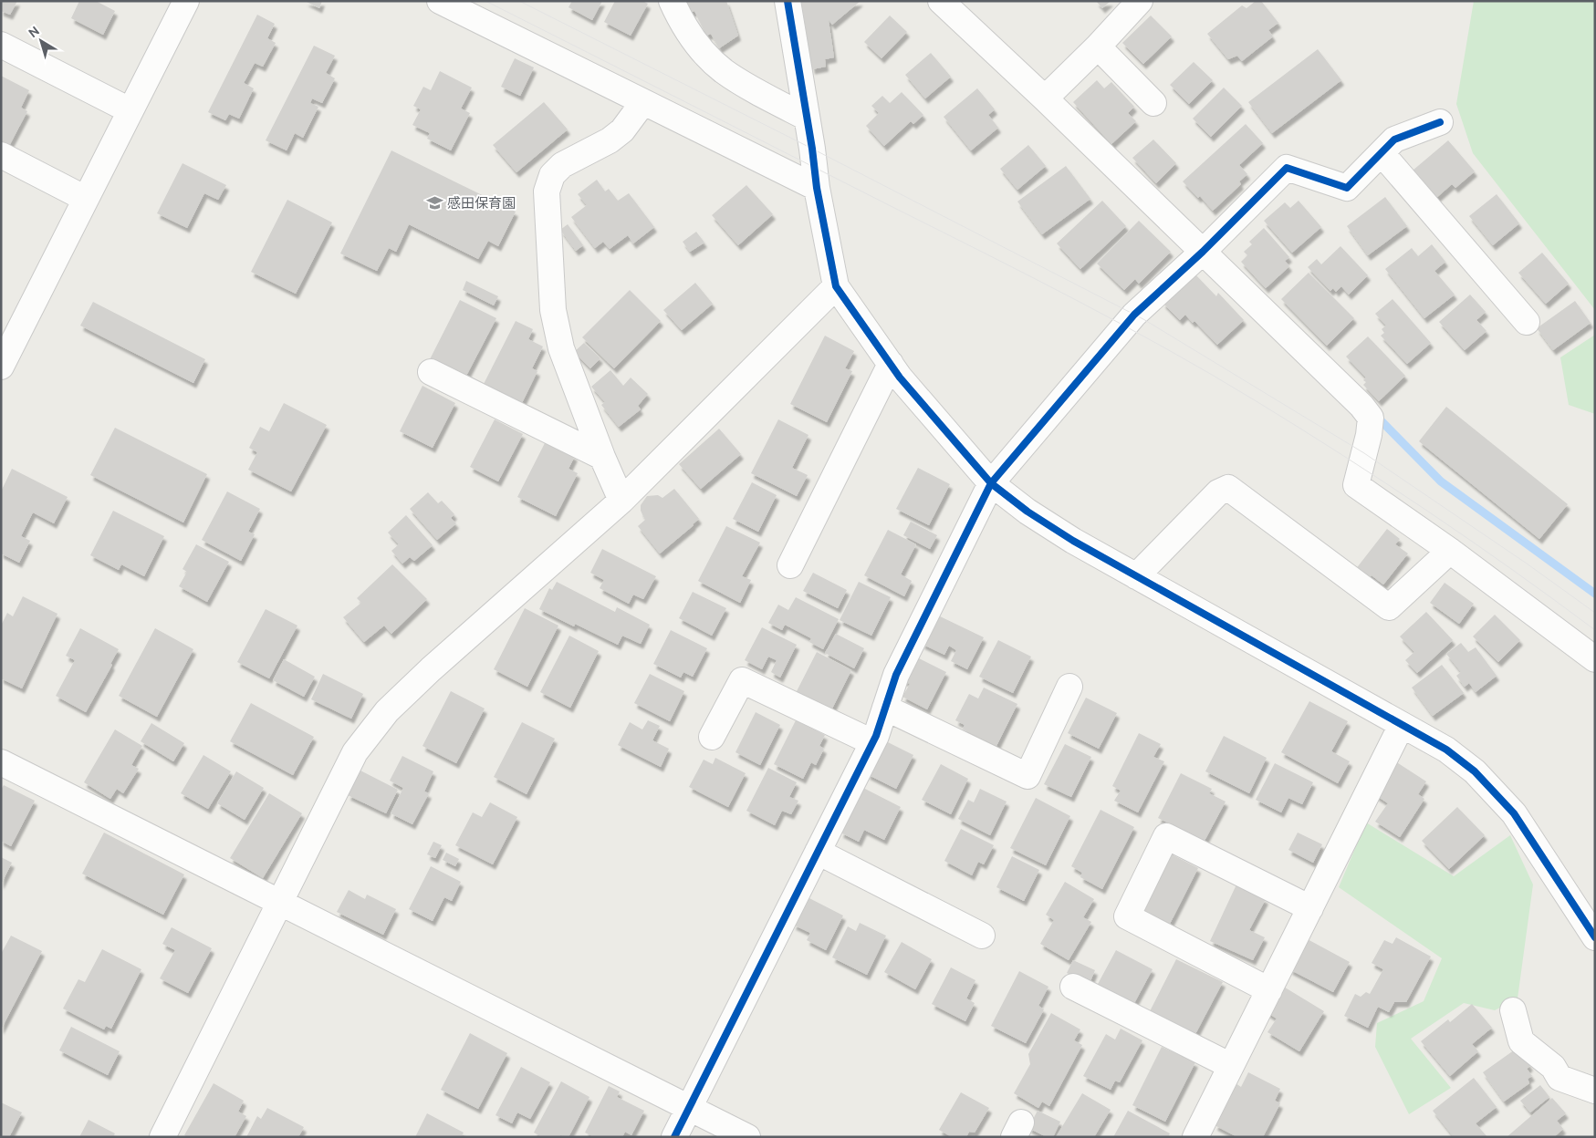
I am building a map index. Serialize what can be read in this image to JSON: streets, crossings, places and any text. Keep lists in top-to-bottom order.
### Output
{
  "places": {
    "school or university": ["感田保育園"]
  },
  "north": "top left"
}
